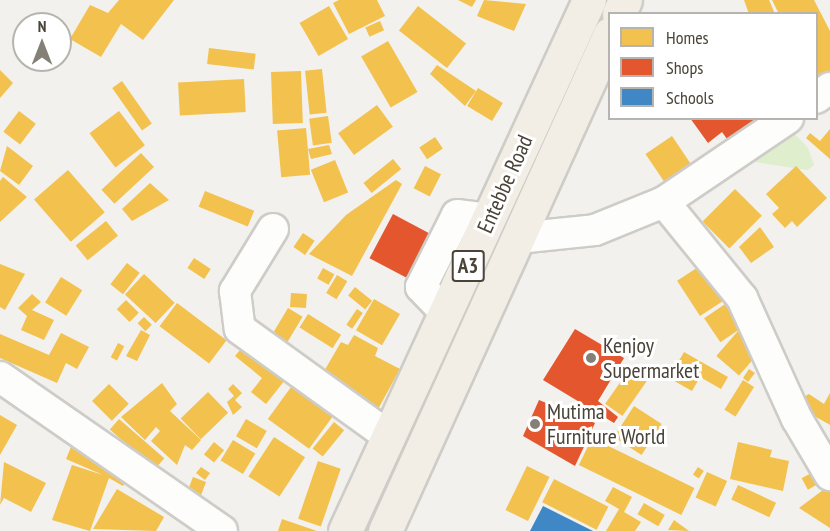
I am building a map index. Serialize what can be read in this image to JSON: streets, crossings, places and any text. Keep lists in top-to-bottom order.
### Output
{
  "streets": {
    "main road": ["Entebbe Road", "A3"]
  },
  "places": ["Kenjoy Supermarket", "Mutima Furniture World"],
  "legend": ["Homes", "Shops", "Schools"],
  "north": "top"
}
